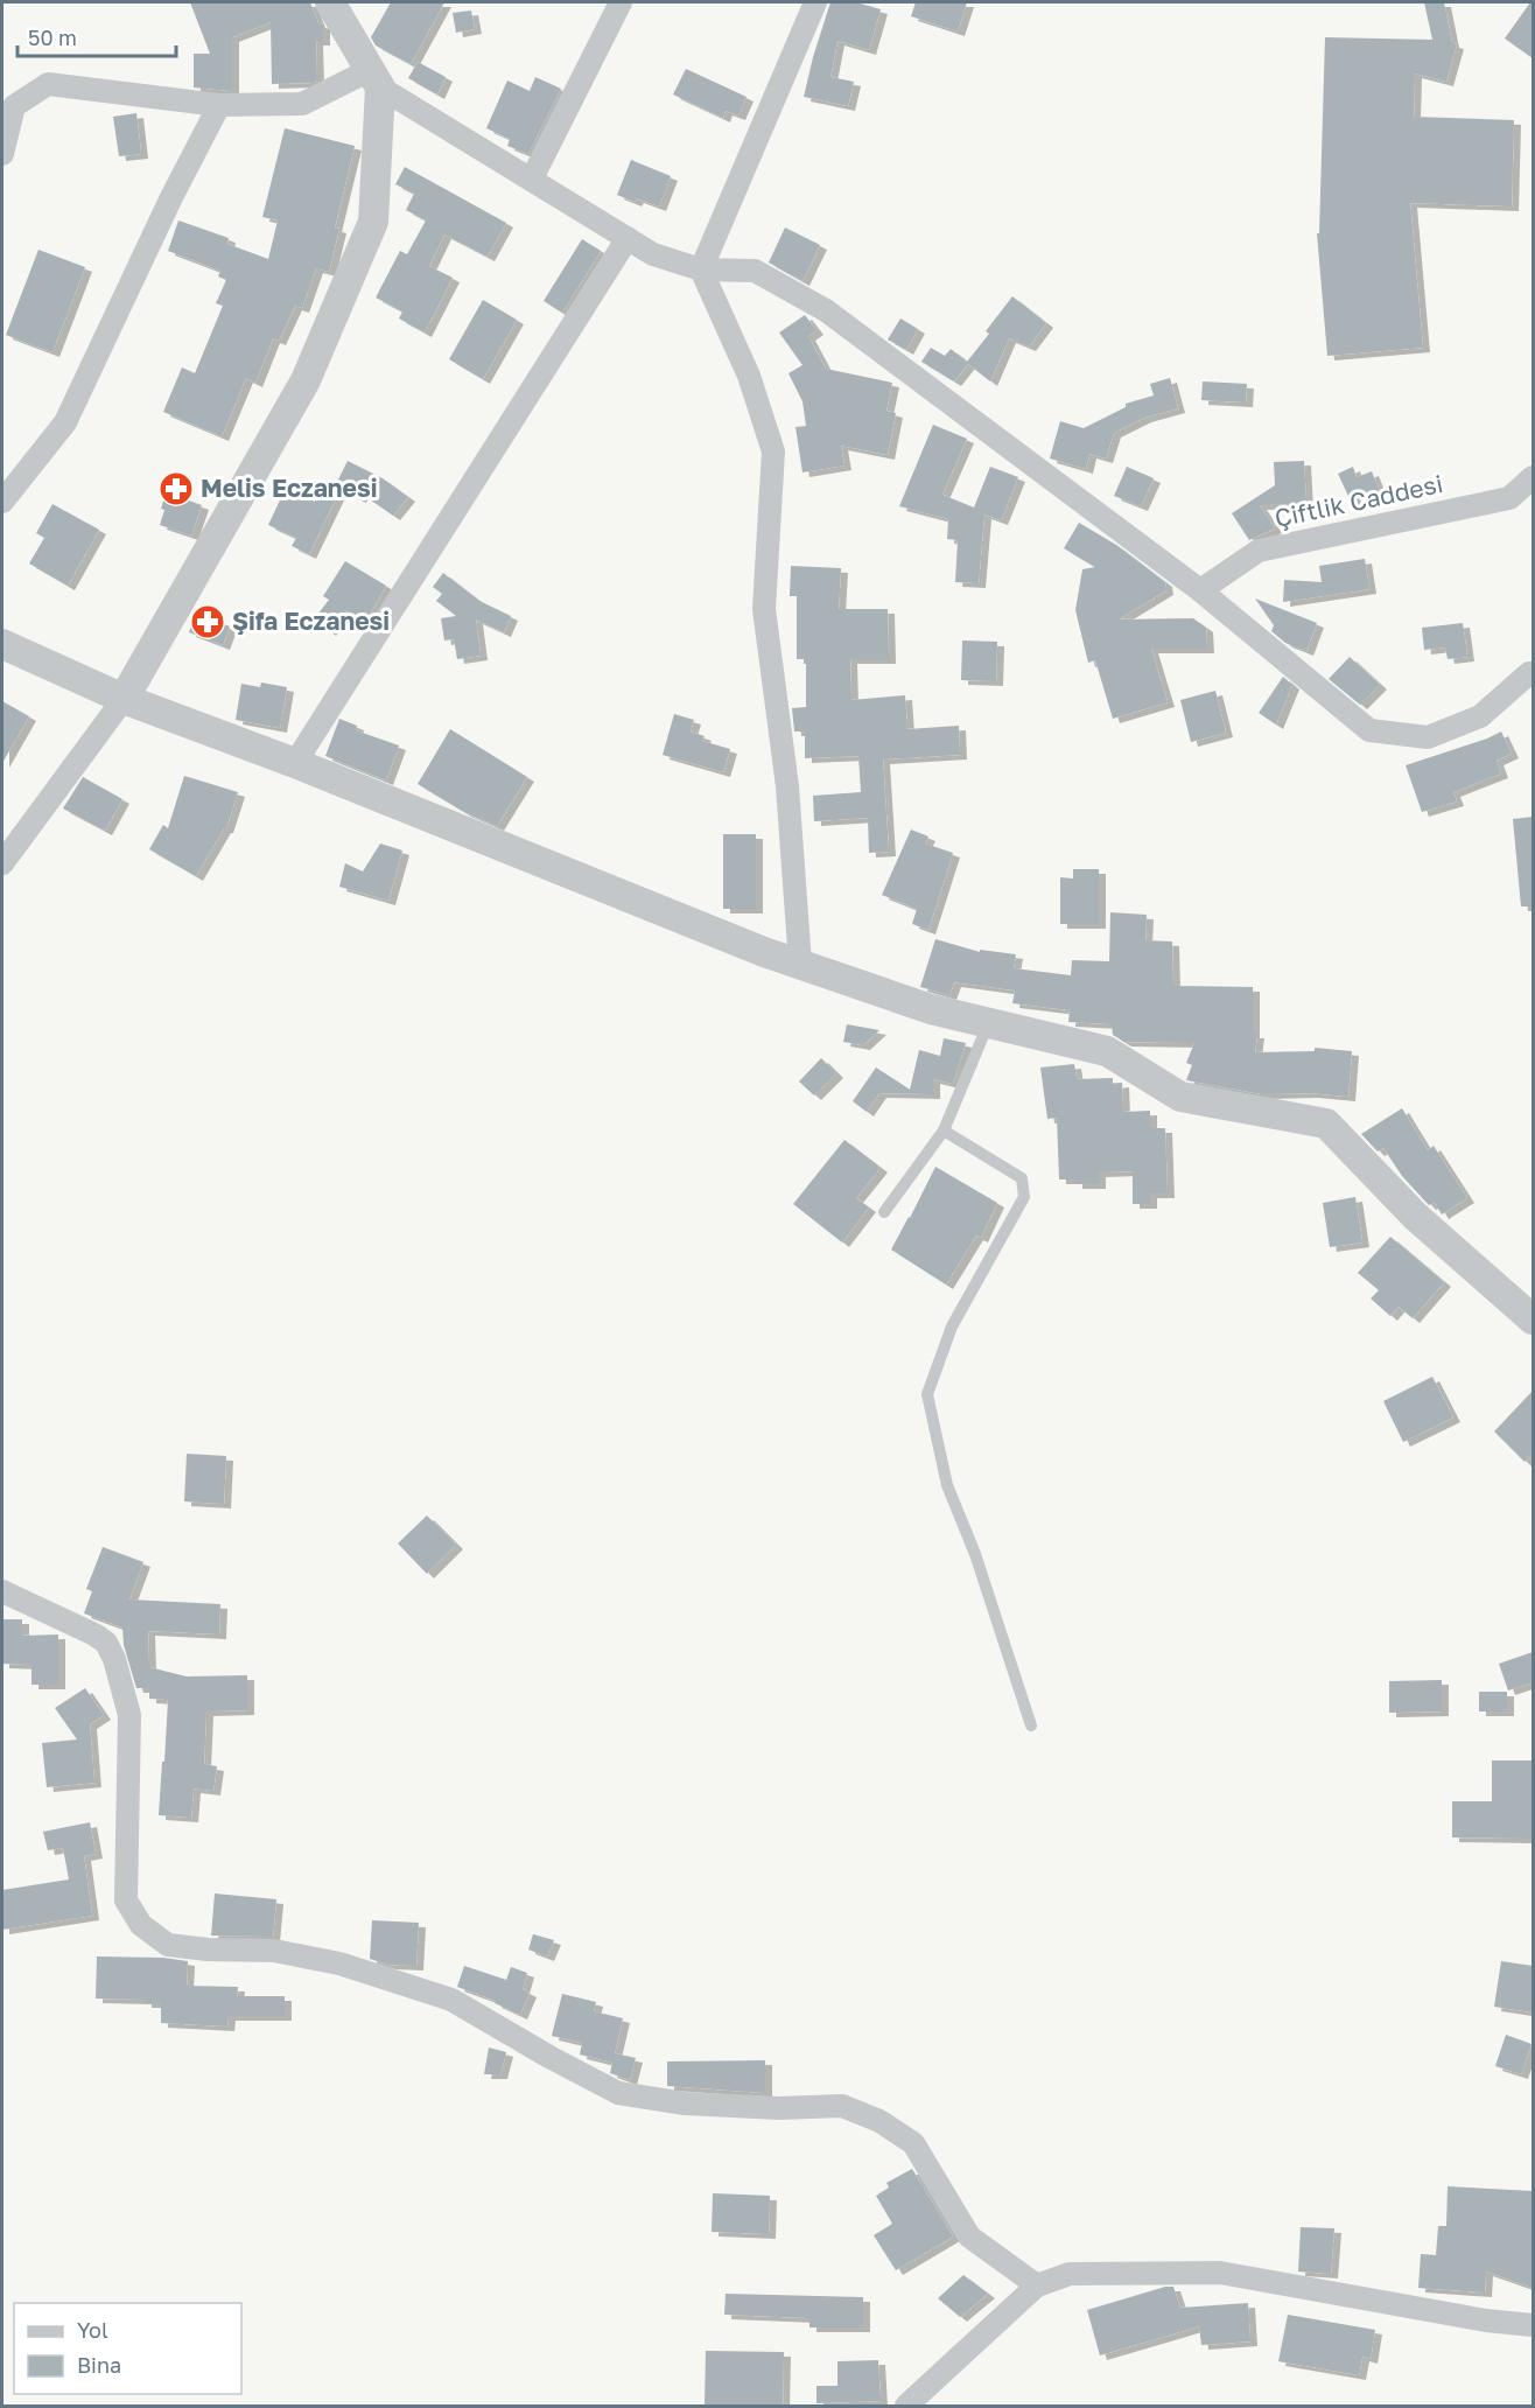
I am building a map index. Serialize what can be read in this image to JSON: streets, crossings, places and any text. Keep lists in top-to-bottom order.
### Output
{
  "streets": {
    "street": ["Çiftlik Caddesi"]
  },
  "places": {
    "pharmacy": ["Melis Eczanesi", "Şifa Eczanesi"]
  },
  "legend": ["Yol", "Bina"],
  "scale_bar": "50 m"
}
